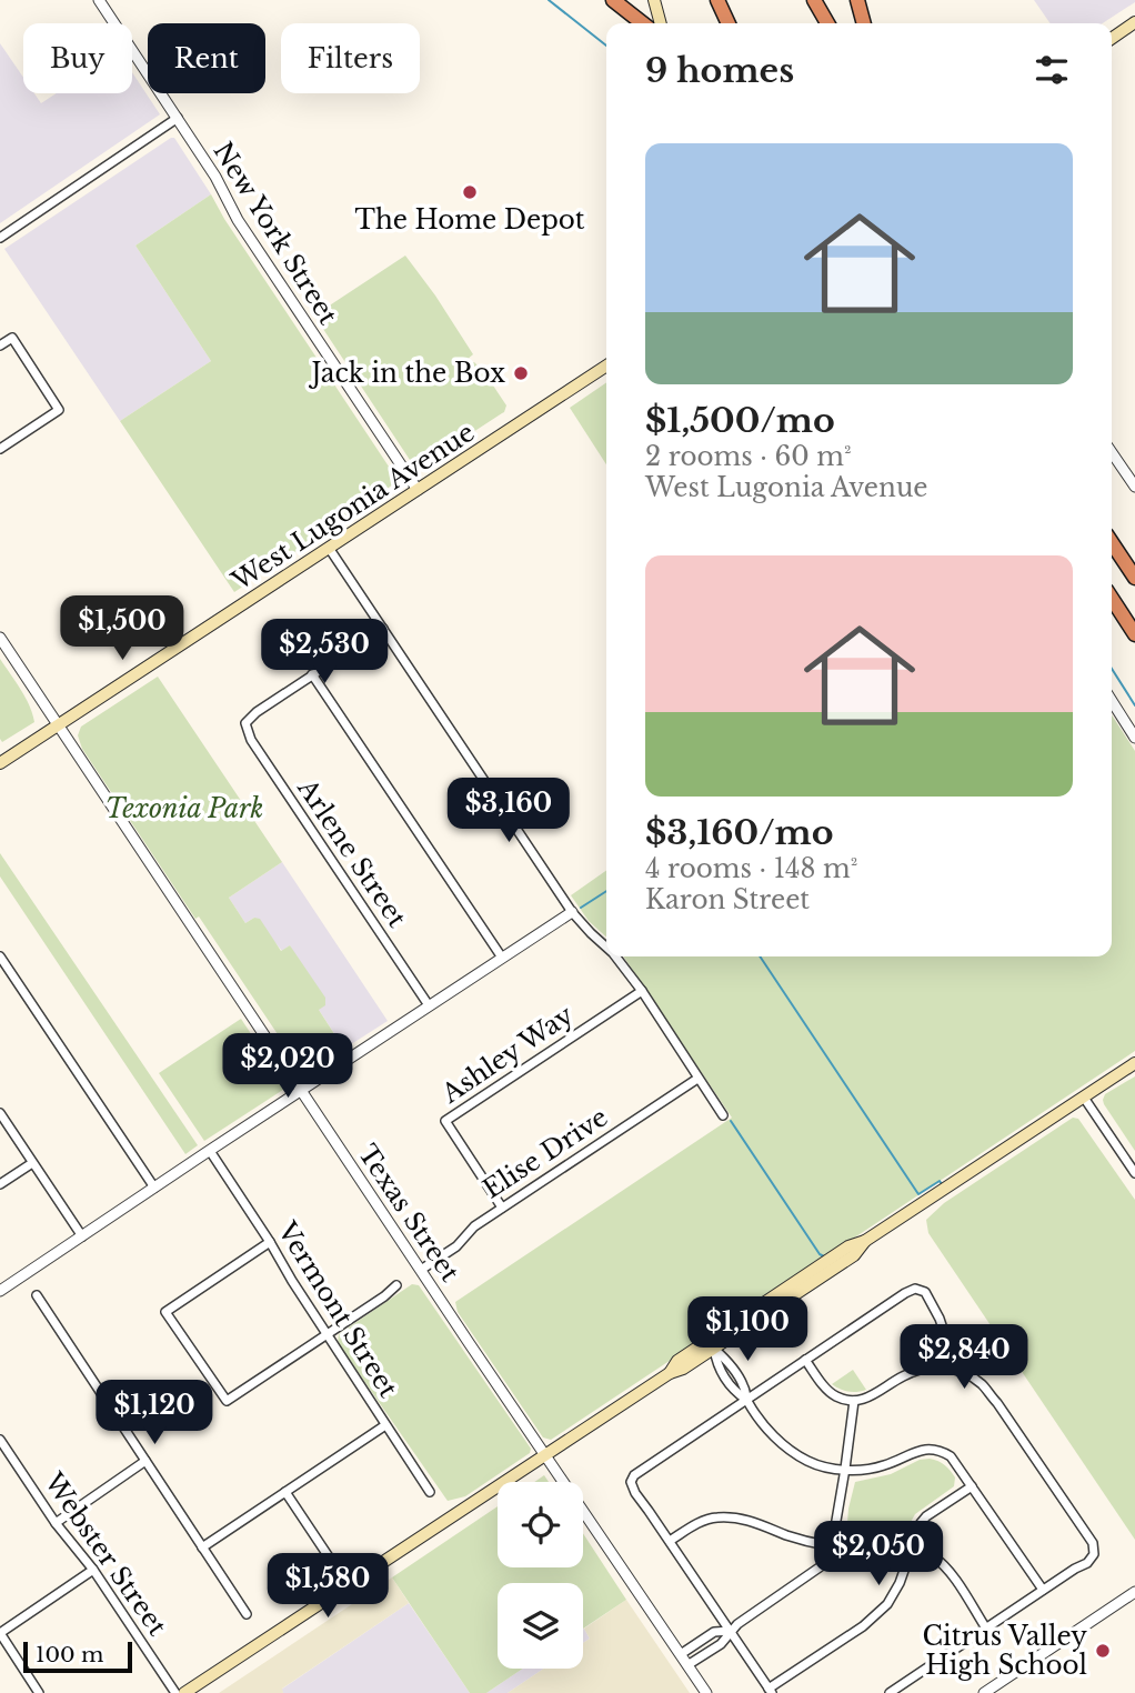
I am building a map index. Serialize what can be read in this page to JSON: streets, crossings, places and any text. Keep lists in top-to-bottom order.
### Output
{
  "streets": {
    "main road": ["West Lugonia Avenue"],
    "street": [
      "New York Street",
      "Arlene Street",
      "Ashley Way",
      "Elise Drive",
      "Texas Street",
      "Vermont Street",
      "Webster Street"
    ]
  },
  "crossings": [
    ["New York Street", "West Lugonia Avenue"],
    ["West Lugonia Avenue", "Texas Street"],
    ["Ashley Way", "Elise Drive"],
    ["Elise Drive", "Texas Street"]
  ],
  "parks": ["Texonia Park"],
  "places": ["The Home Depot", "Jack in the Box", "Citrus Valley High School"],
  "scale_bar": "100 m",
  "page": {
    "chip": ["Buy", "Rent", "Filters"],
    "heading": "9 homes",
    "list": [
      {
        "name": "$1,500/mo",
        "note": "2 rooms · 60 m² · West Lugonia Avenue"
      },
      {
        "name": "$3,160/mo",
        "note": "4 rooms · 148 m² · Karon Street"
      }
    ],
    "price": [
      "$1,500",
      "$2,530",
      "$3,160",
      "$2,020",
      "$1,100",
      "$2,840",
      "$1,120",
      "$2,050",
      "$1,580"
    ],
    "scale": "100 m"
  }
}
